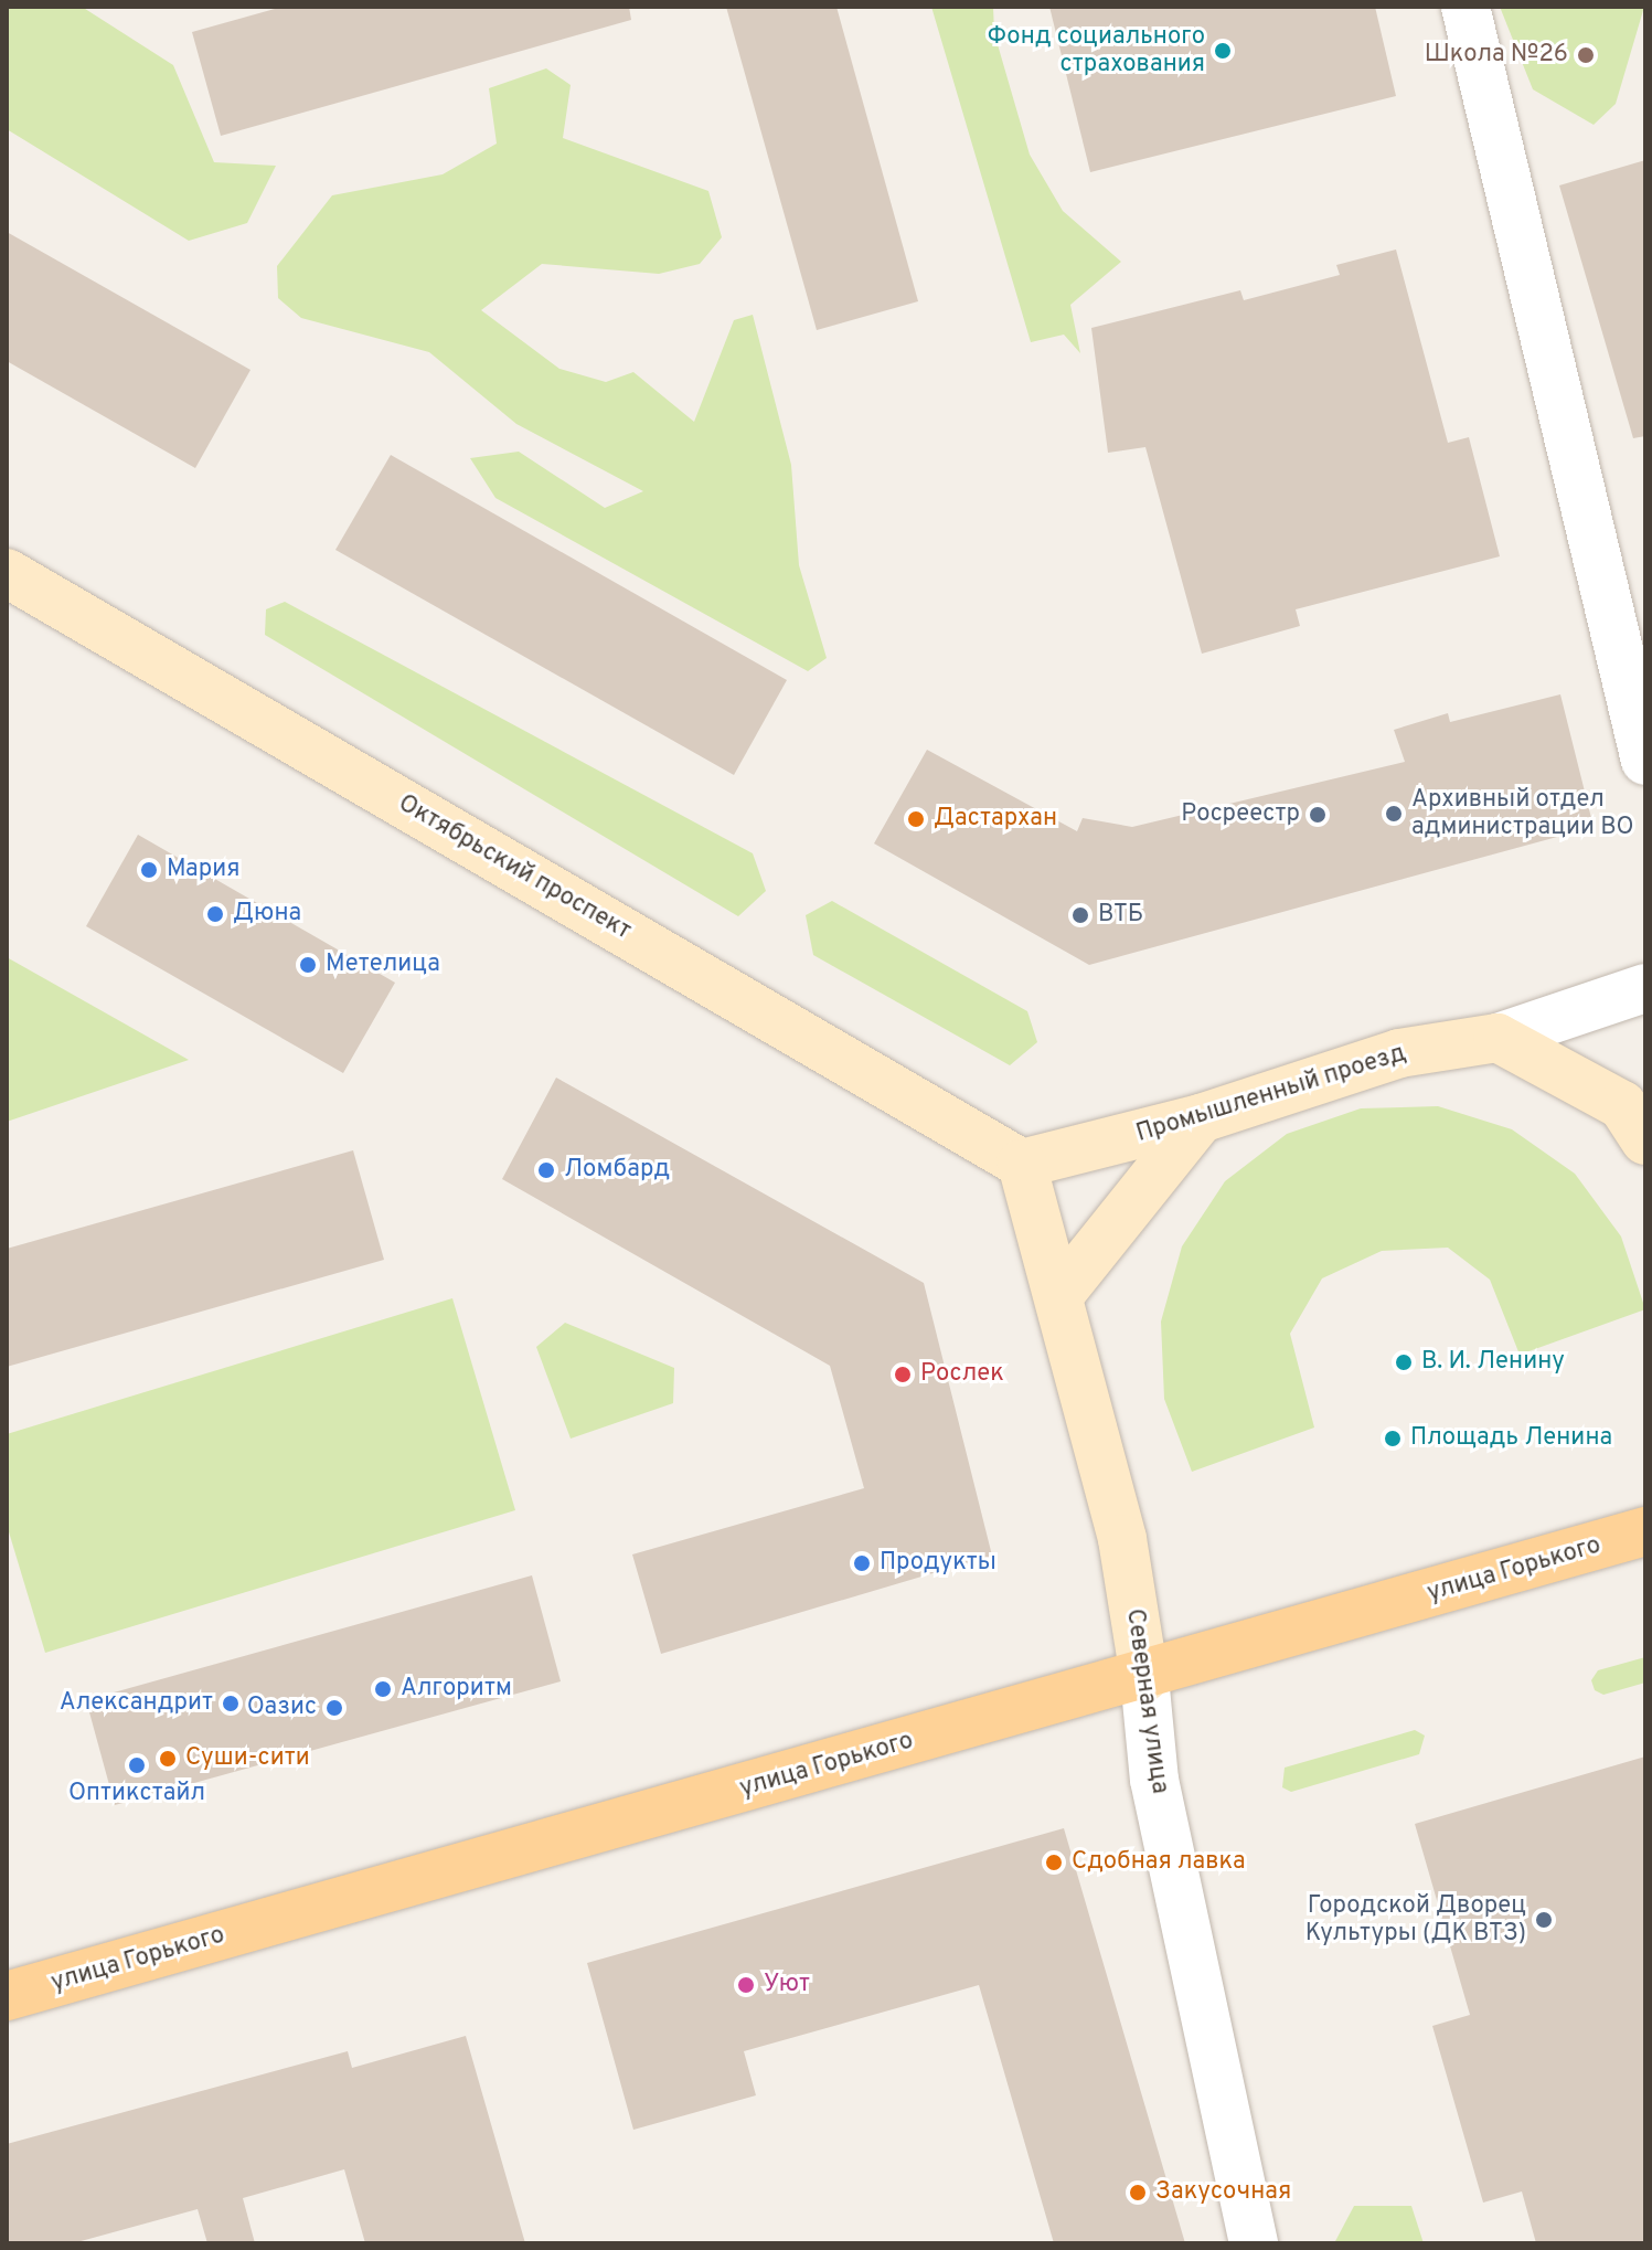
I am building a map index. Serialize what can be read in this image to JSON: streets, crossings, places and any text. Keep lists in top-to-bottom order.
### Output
{
  "streets": {
    "main road": [
      "Октябрьский проспект",
      "Промышленный проезд",
      "улица Горького",
      "Северная улица"
    ]
  },
  "crossings": [
    ["Октябрьский проспект", "Промышленный проезд"],
    ["Октябрьский проспект", "Северная улица"],
    ["Промышленный проезд", "Северная улица"],
    ["улица Горького", "Северная улица"]
  ],
  "places": [
    "Фонд социального страхования",
    "Школа №26",
    "Архивный отдел администрации ВО",
    "Росреестр",
    "Дастархан",
    "Мария",
    "Дюна",
    "ВТБ",
    "Метелица",
    "Ломбард",
    "В. И. Ленину",
    "Рослек",
    "Площадь Ленина",
    "Продукты",
    "Алгоритм",
    "Александрит",
    "Оазис",
    "Суши-сити",
    "Оптикстайл",
    "Сдобная лавка",
    "Городской Дворец Культуры (ДК ВТЗ)",
    "Уют",
    "Закусочная"
  ]
}
